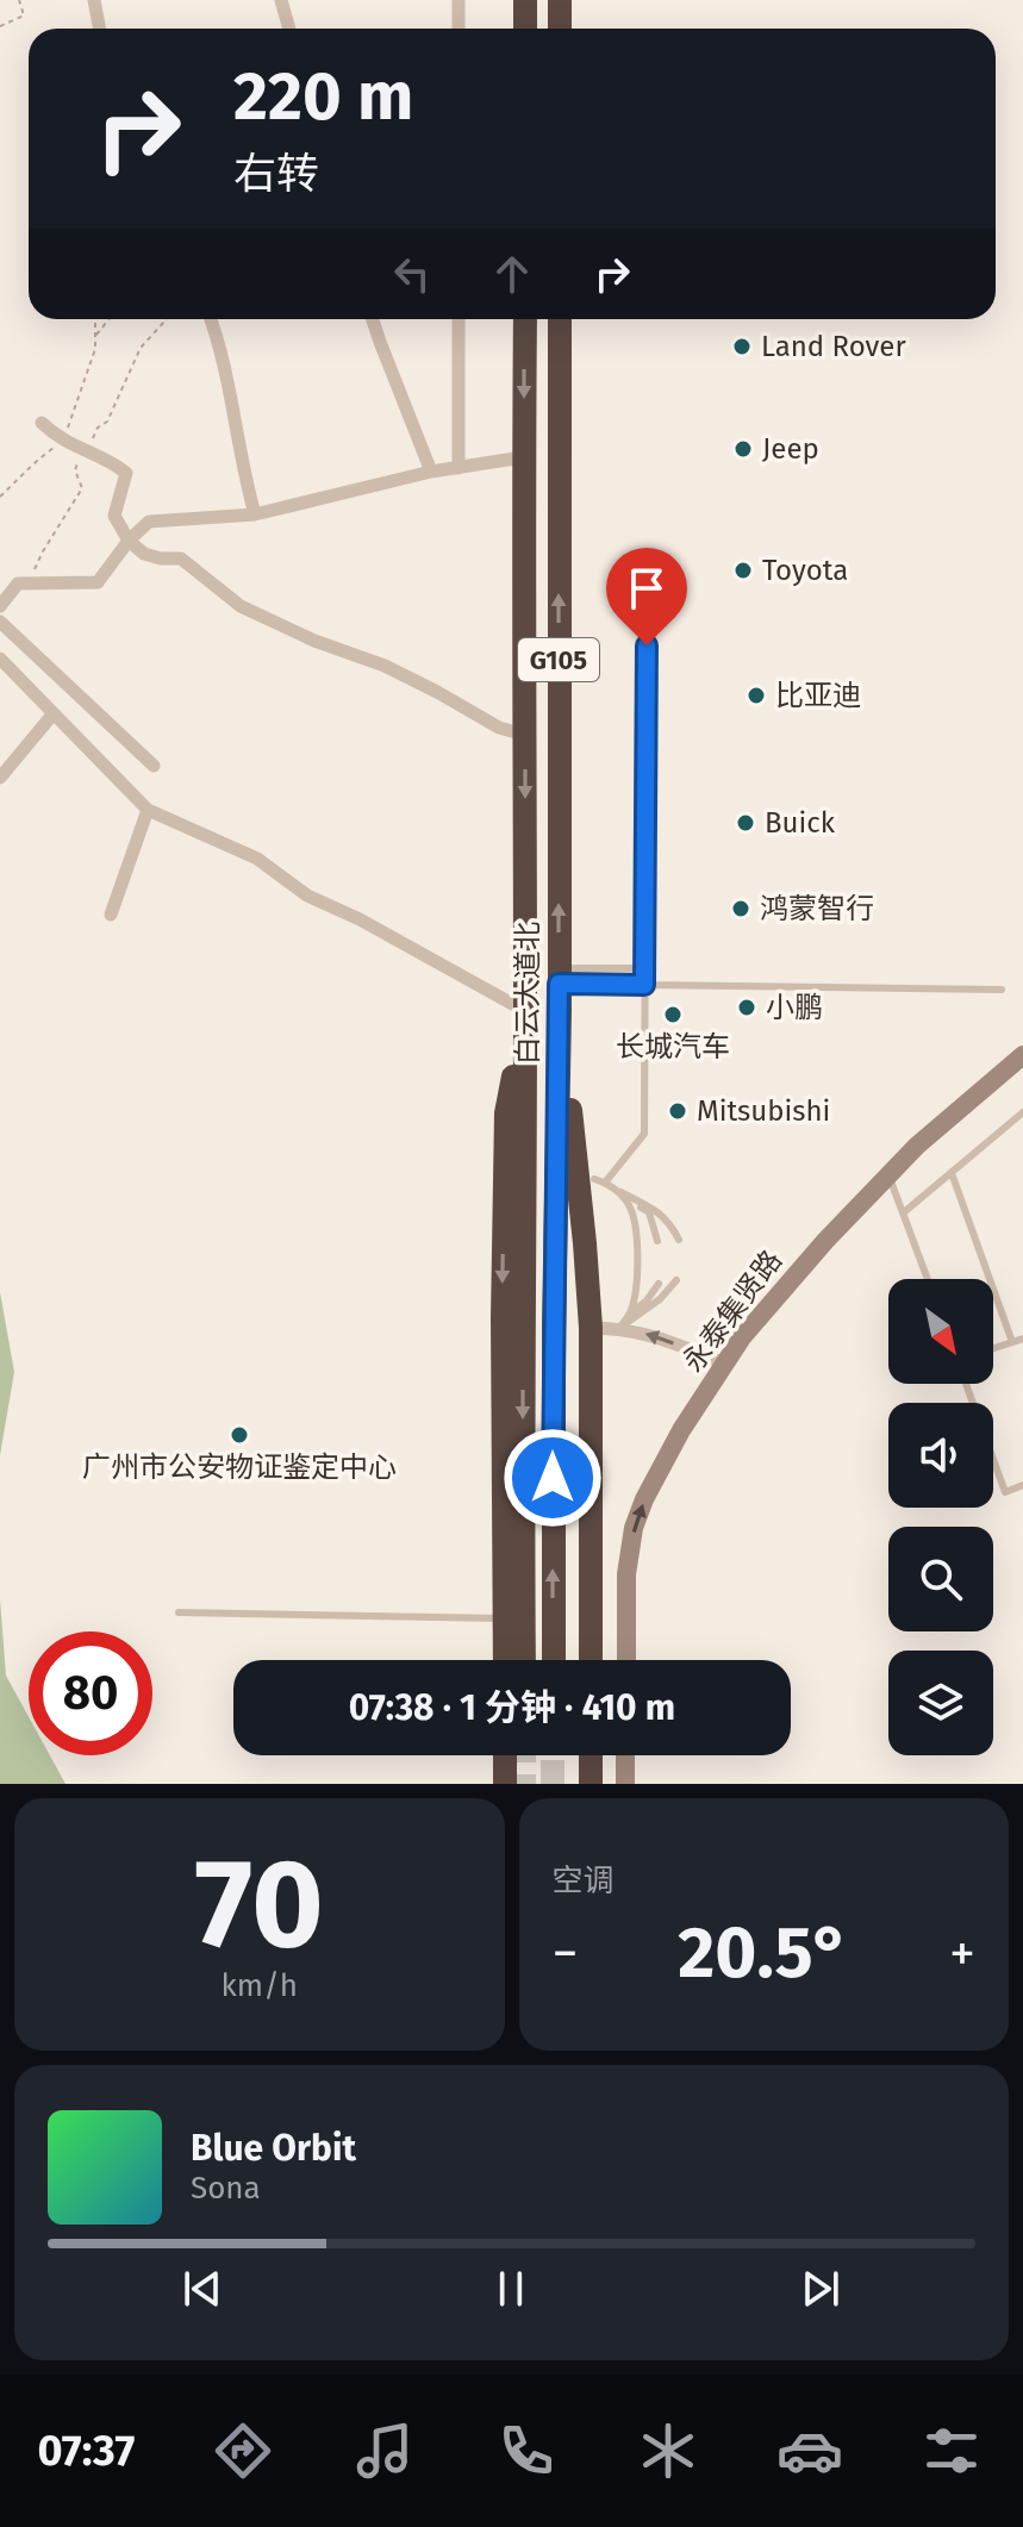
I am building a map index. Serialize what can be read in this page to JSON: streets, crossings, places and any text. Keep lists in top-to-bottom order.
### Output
{
  "streets": {
    "highway": ["G105", "白云大道北"],
    "street": ["永泰集贤路"]
  },
  "crossings": [
    ["G105", "白云大道北"]
  ],
  "one_way": ["永泰集贤路"],
  "places": [
    "Land Rover",
    "Jeep",
    "Toyota",
    "比亚迪",
    "Buick",
    "鸿蒙智行",
    "小鹏",
    "长城汽车",
    "Mitsubishi",
    "广州市公安物证鉴定中心"
  ],
  "north": "bottom right",
  "page": {
    "turn": ["220 m", "右转"],
    "limit": "80",
    "trip": "07:38 · 1 分钟 · 410 m",
    "tile": [
      ["70", "km/h"],
      "空调"
    ],
    "heat": ["−", "20.5°", "+"],
    "song": ["Blue Orbit", "Sona"],
    "tabs": "07:37"
  }
}
